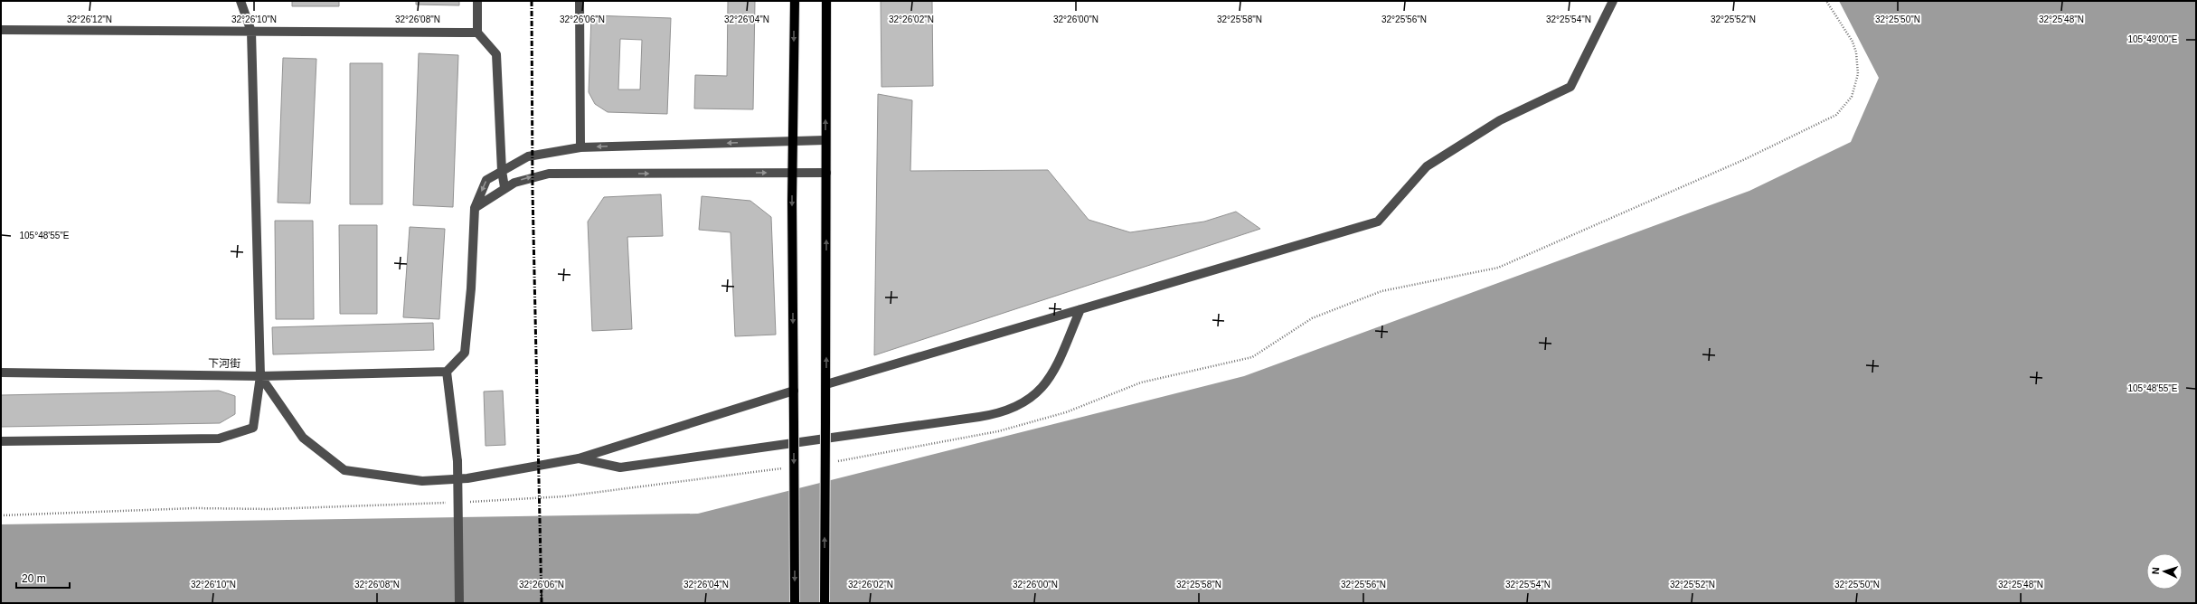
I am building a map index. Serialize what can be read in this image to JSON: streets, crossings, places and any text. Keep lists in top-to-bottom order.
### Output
{
  "streets": {
    "street": ["下河街"]
  },
  "scale_bar": "20 m",
  "north": "left",
  "coordinates": [
    "32°26'12\"N",
    "32°26'10\"N",
    "32°26'08\"N",
    "32°26'06\"N",
    "32°26'04\"N",
    "32°26'02\"N",
    "32°26'00\"N",
    "32°25'58\"N",
    "32°25'56\"N",
    "32°25'54\"N",
    "32°25'52\"N",
    "32°25'50\"N",
    "32°25'48\"N",
    "105°49'00\"E",
    "105°48'55\"E"
  ]
}
